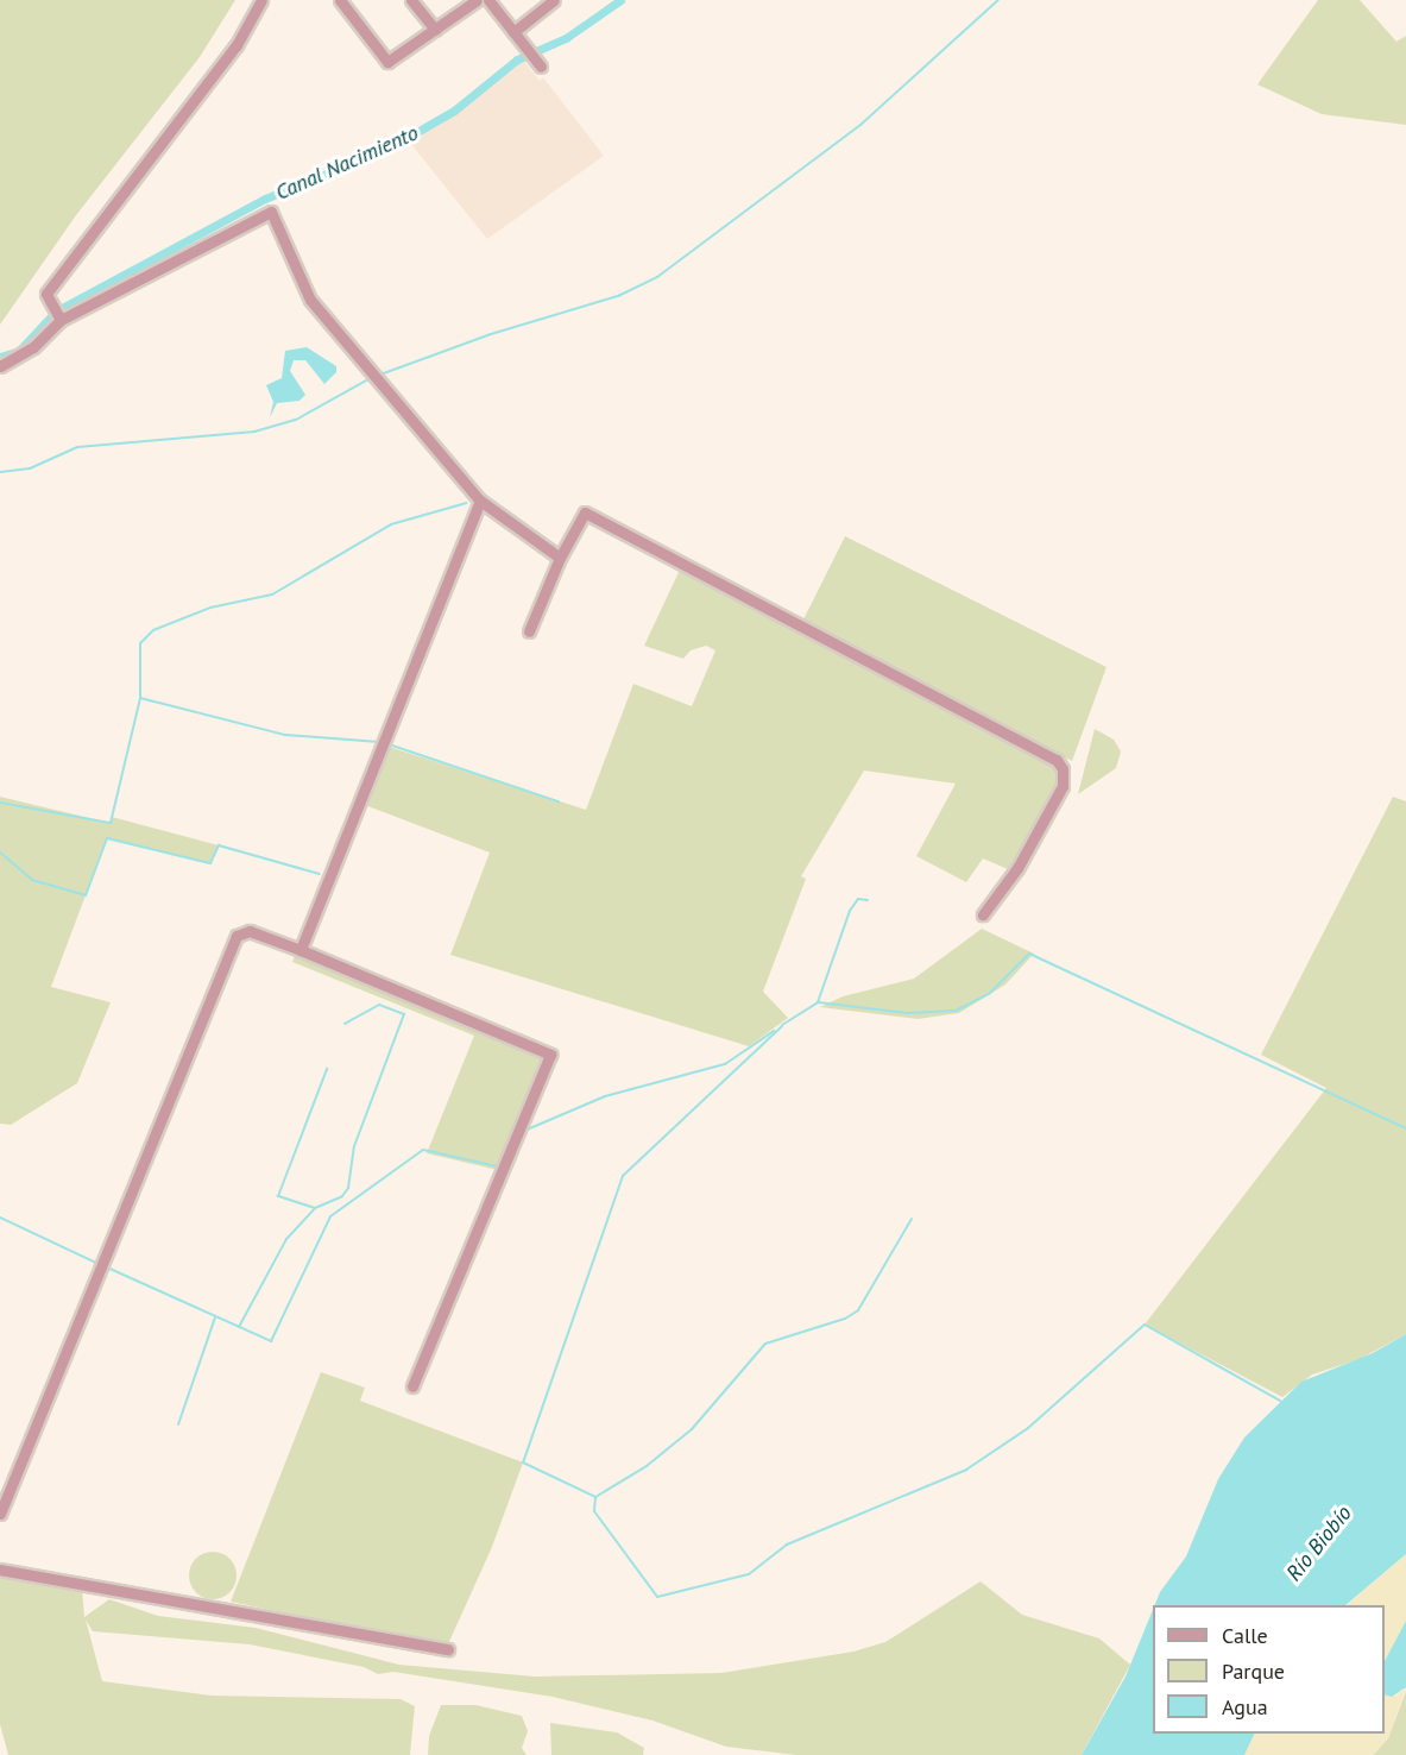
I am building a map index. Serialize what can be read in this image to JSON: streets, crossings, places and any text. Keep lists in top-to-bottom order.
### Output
{
  "water": ["Canal Nacimiento", "Río Biobío"],
  "legend": ["Calle", "Parque", "Agua"]
}
